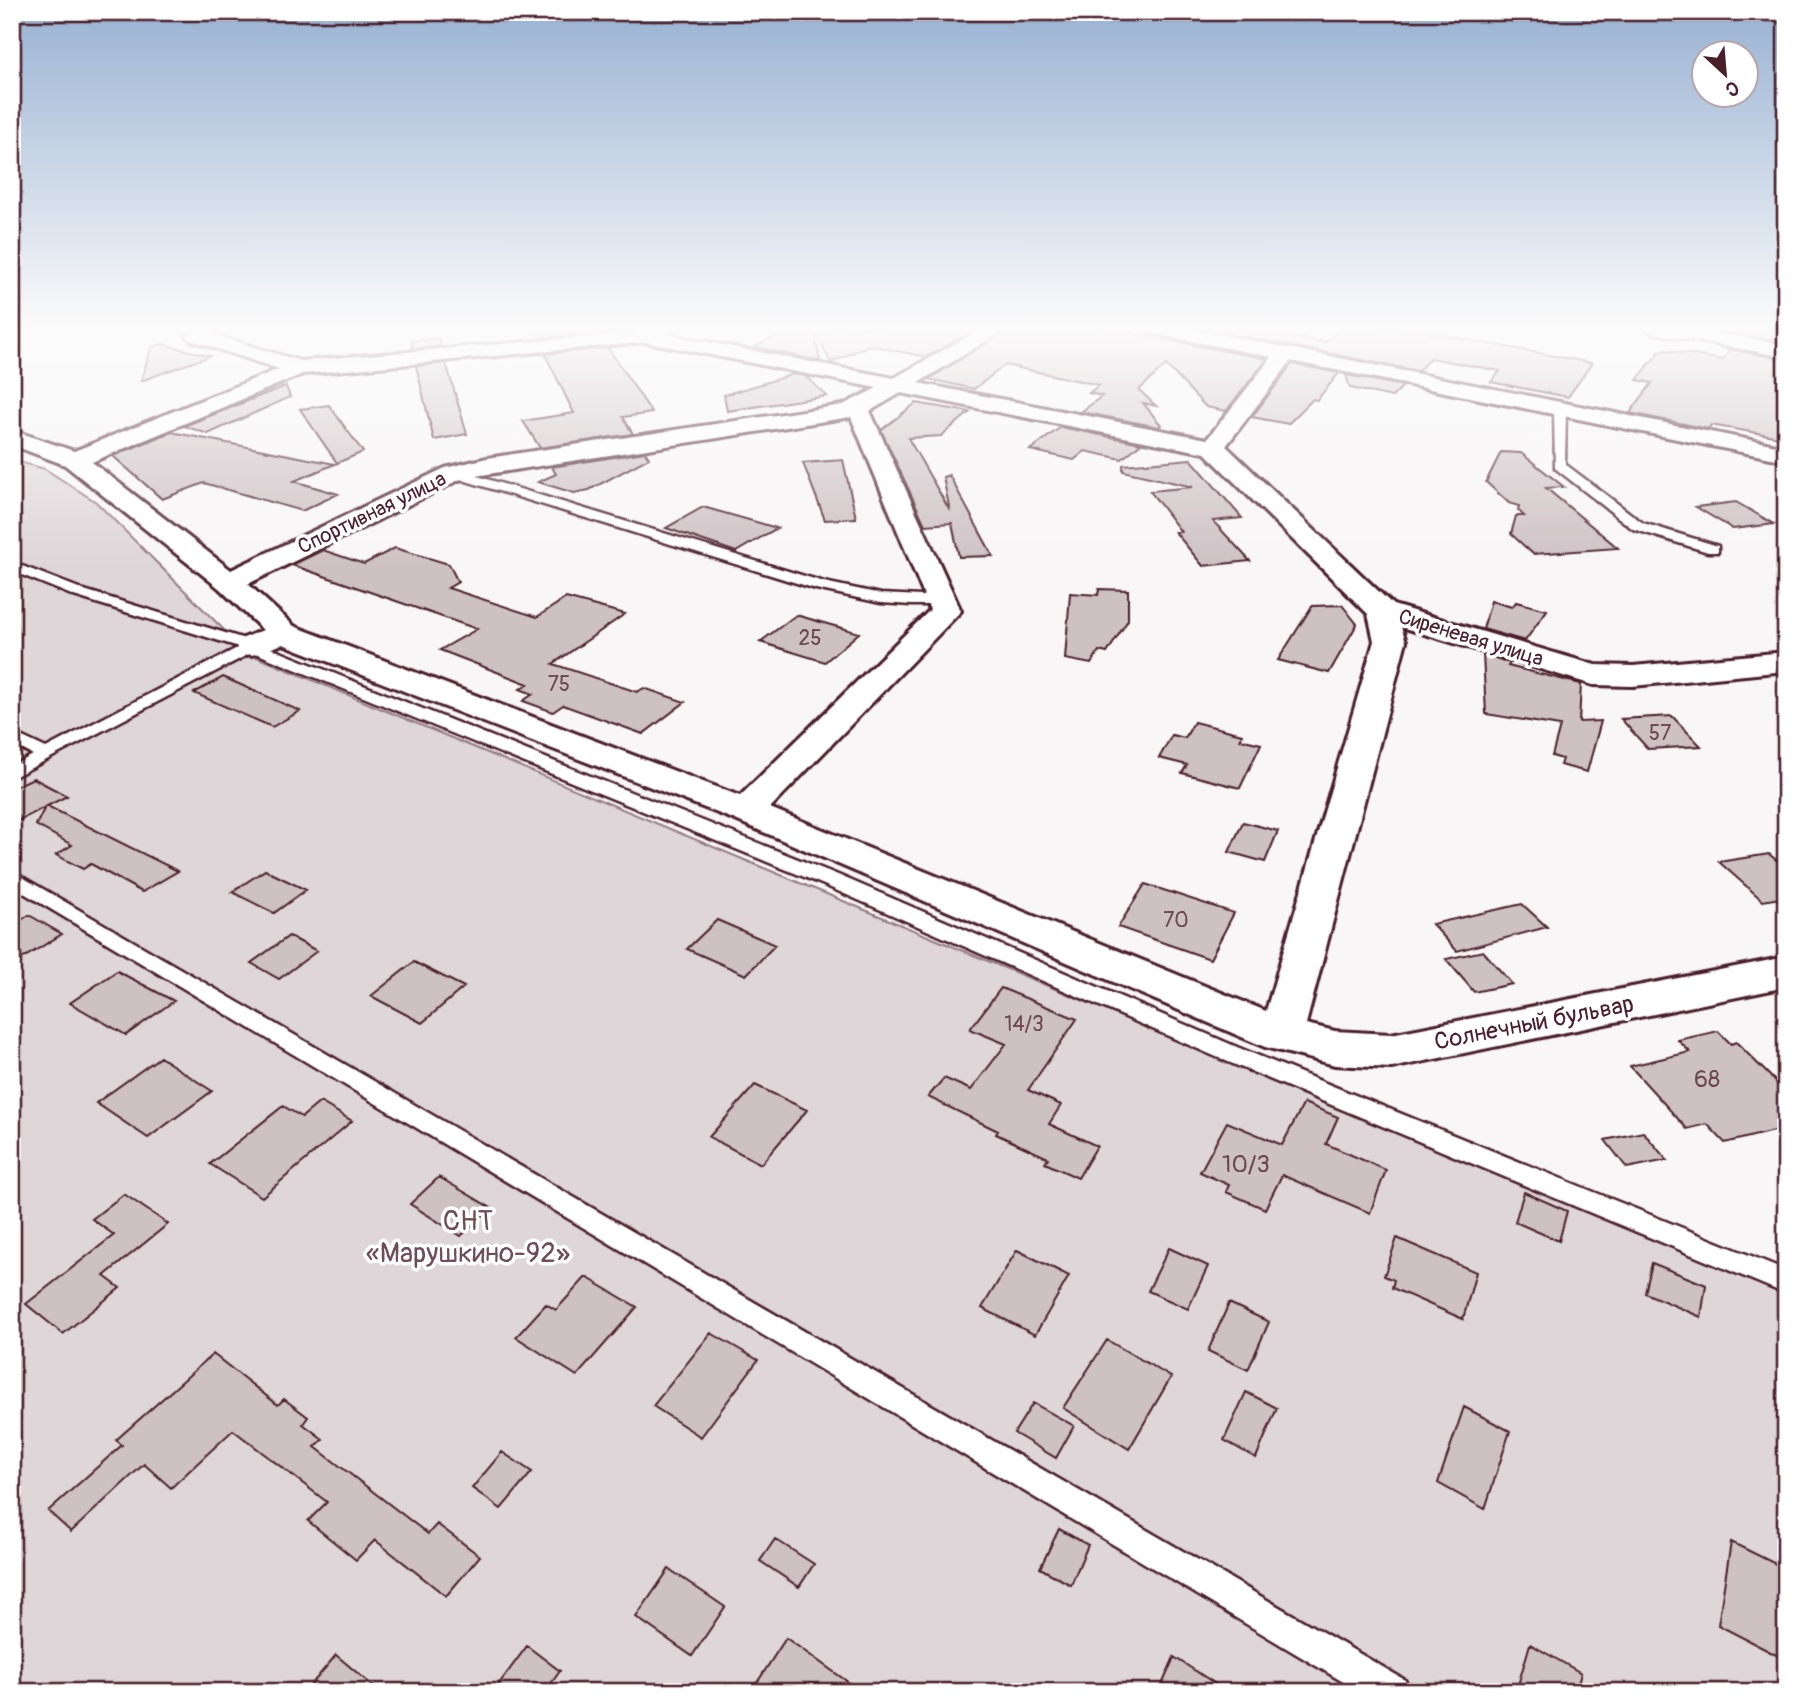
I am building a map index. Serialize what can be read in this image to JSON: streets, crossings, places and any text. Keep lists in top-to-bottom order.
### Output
{
  "streets": {
    "street": ["Спортивная улица", "Сиреневая улица", "Солнечный бульвар"]
  },
  "parks": ["СНТ «Марушкино-92»"],
  "house_numbers": [
    "25",
    "75",
    "57",
    "70",
    "14/3",
    "68",
    "10/3"
  ],
  "north": "bottom right"
}
